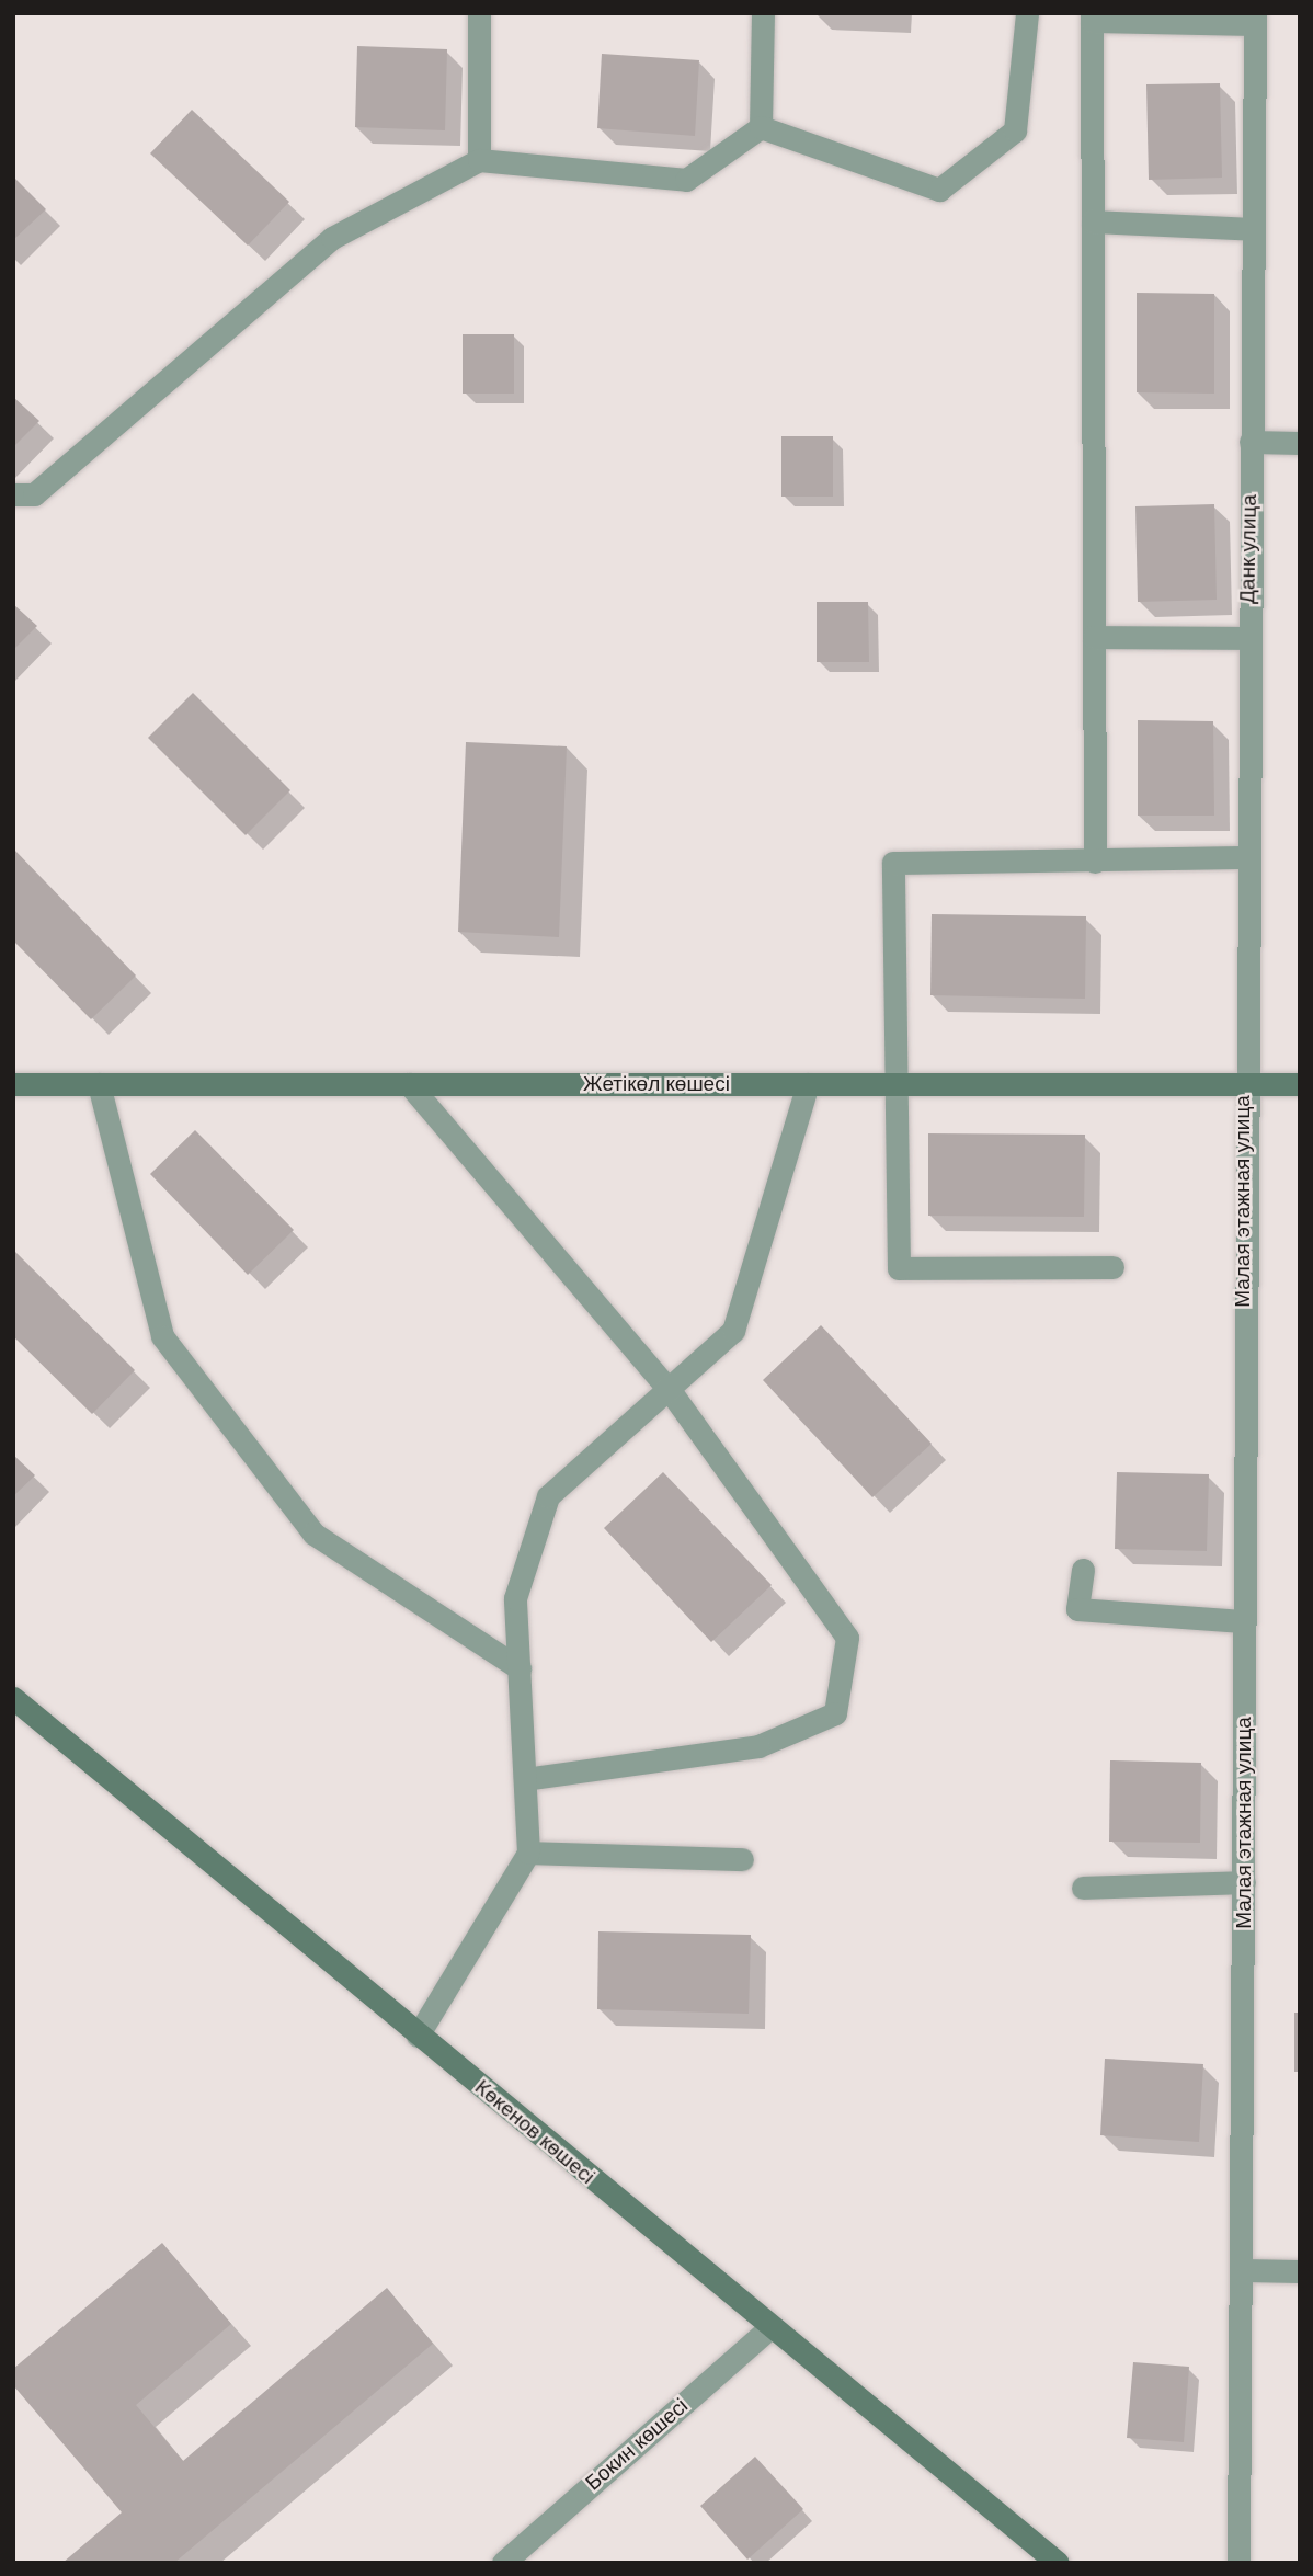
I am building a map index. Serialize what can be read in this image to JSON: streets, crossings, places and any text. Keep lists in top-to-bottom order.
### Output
{
  "streets": {
    "street": [
      "Данк улица",
      "Жетікөл көшесі",
      "Малая этажная улица",
      "Көкенов көшесі",
      "Бокин көшесі"
    ]
  },
  "crossings": [
    ["Данк улица", "Жетікөл көшесі"],
    ["Данк улица", "Малая этажная улица"],
    ["Жетікөл көшесі", "Малая этажная улица"],
    ["Көкенов көшесі", "Бокин көшесі"]
  ]
}
